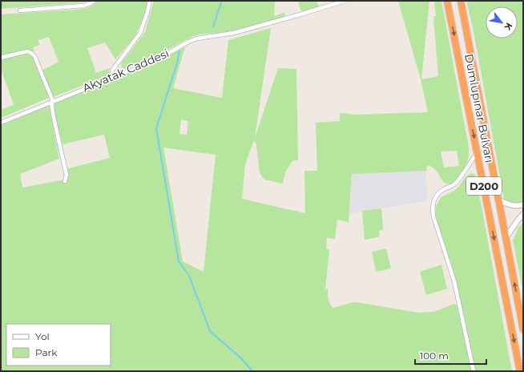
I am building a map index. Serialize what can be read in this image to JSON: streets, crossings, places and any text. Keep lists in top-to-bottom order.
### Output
{
  "streets": {
    "highway": ["Dumlupınar Bulvarı", "D200"],
    "street": ["Akyatak Caddesi"]
  },
  "legend": ["Yol", "Park"],
  "scale_bar": "100 m",
  "north": "bottom right"
}
